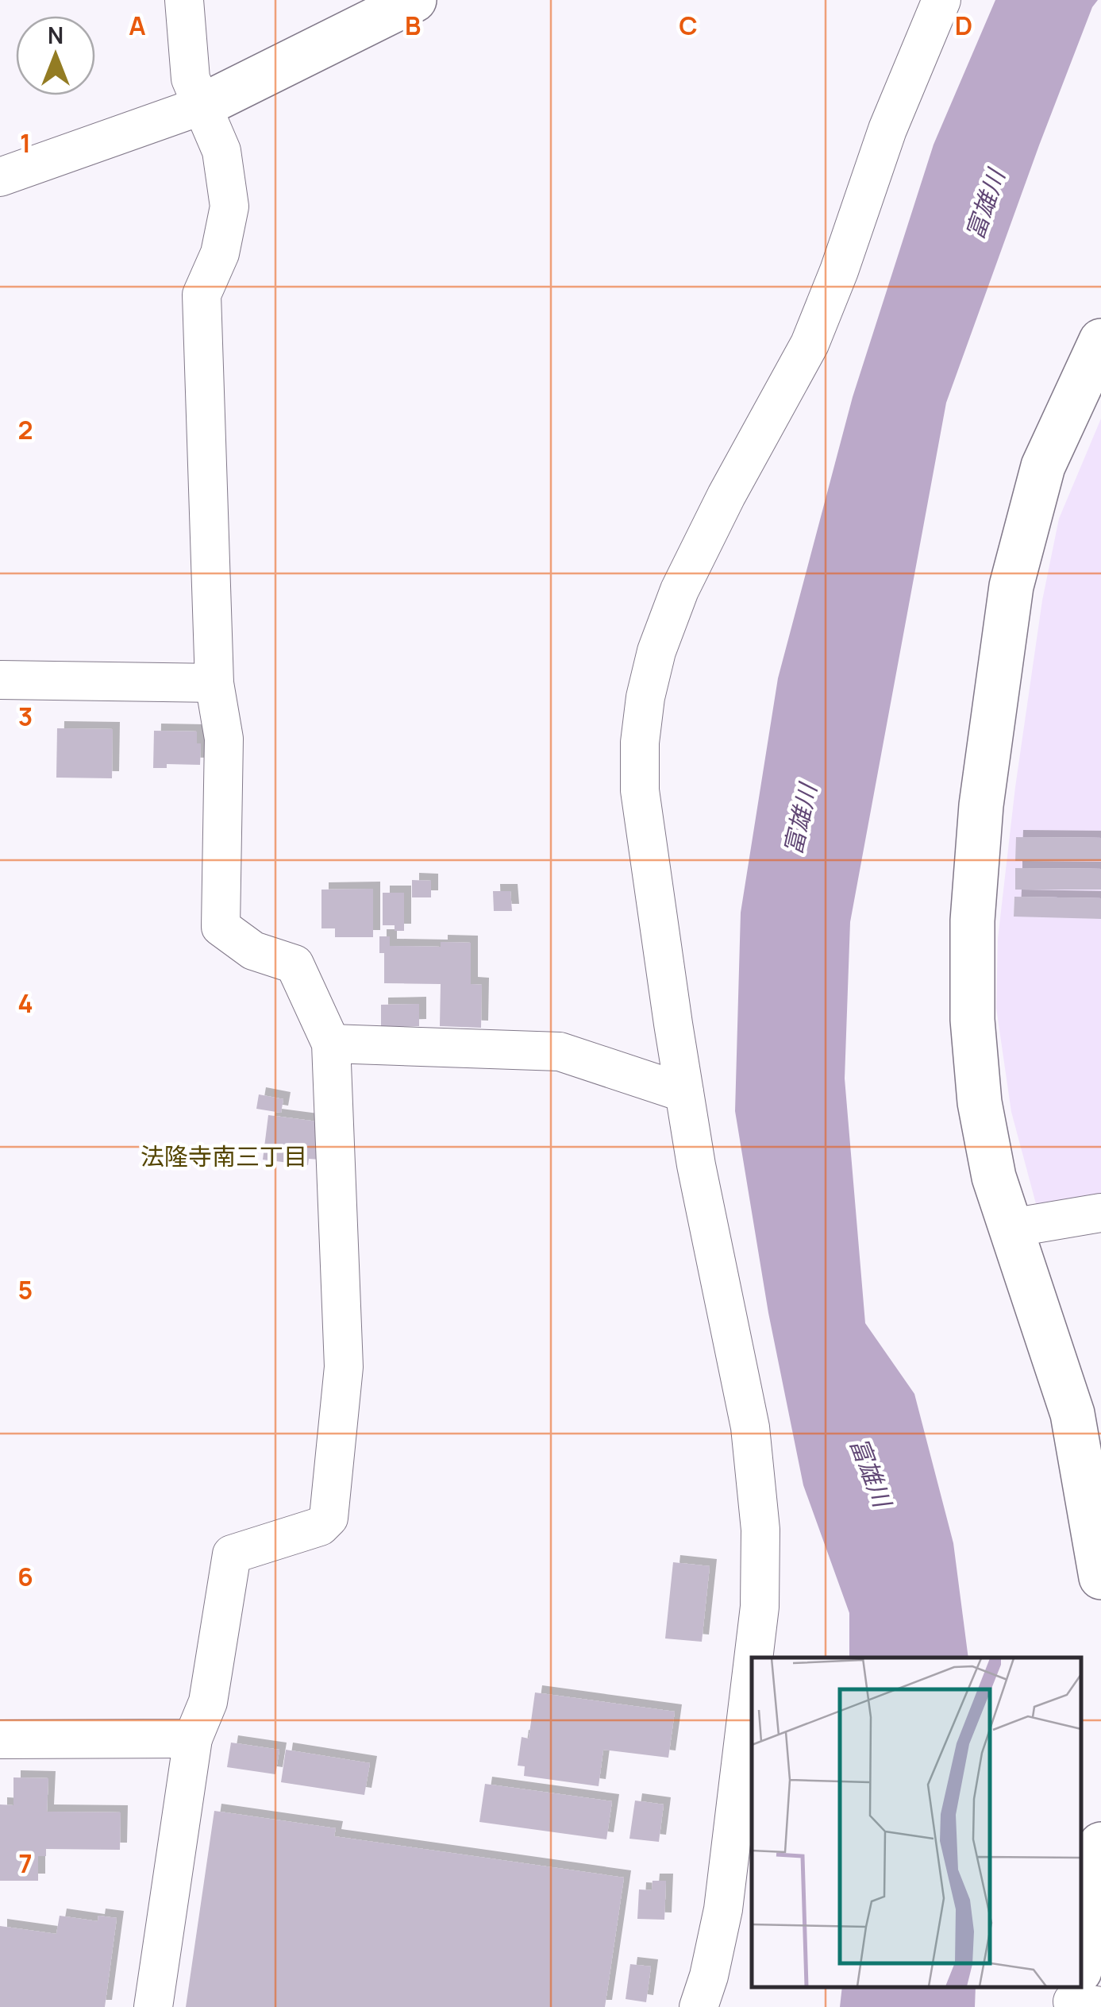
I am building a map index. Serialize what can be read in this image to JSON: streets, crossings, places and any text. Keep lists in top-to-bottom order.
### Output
{
  "districts": ["法隆寺南三丁目"],
  "water": ["富雄川"],
  "north": "top",
  "grid": {
    "columns": [
      "A",
      "B",
      "C",
      "D"
    ],
    "rows": [
      "1",
      "2",
      "3",
      "4",
      "5",
      "6",
      "7"
    ]
  }
}
